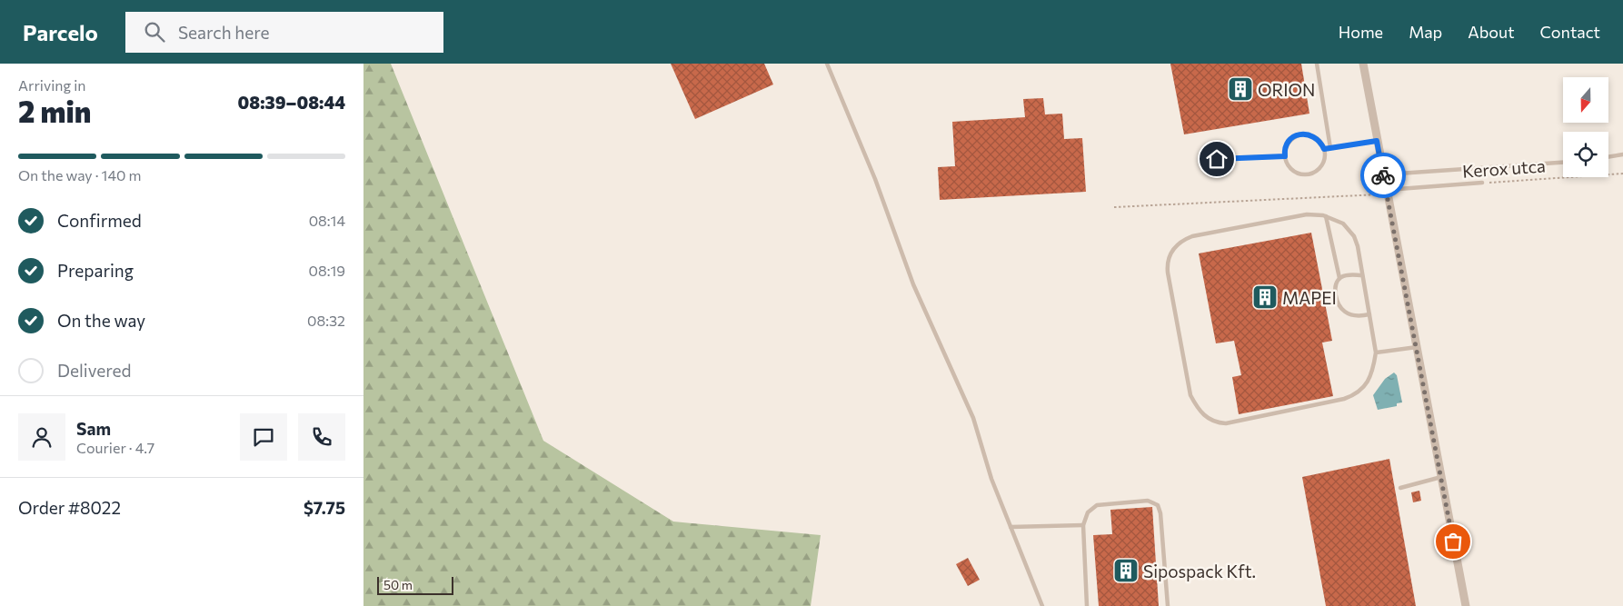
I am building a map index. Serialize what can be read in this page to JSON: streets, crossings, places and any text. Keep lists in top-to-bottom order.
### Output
{
  "streets": {
    "lane": ["Kerox utca"]
  },
  "places": {
    "building": ["ORION", "MAPEI", "Sipospack Kft."]
  },
  "scale_bar": "50 m",
  "north": "bottom",
  "page": {
    "header": "Parcelo",
    "search": "Search here",
    "nav": [
      "Home",
      "Map",
      "About",
      "Contact"
    ],
    "heading": ["2 min", "Arriving in", "08:39–08:44"],
    "panel": [
      "Sam",
      "Courier · 4.7",
      "Order #8022",
      "$7.75"
    ],
    "bar": "On the way · 140 m",
    "list": [
      ["Confirmed", "08:14"],
      ["Preparing", "08:19"],
      ["On the way", "08:32"],
      "Delivered"
    ],
    "scale": "50 m"
  }
}
